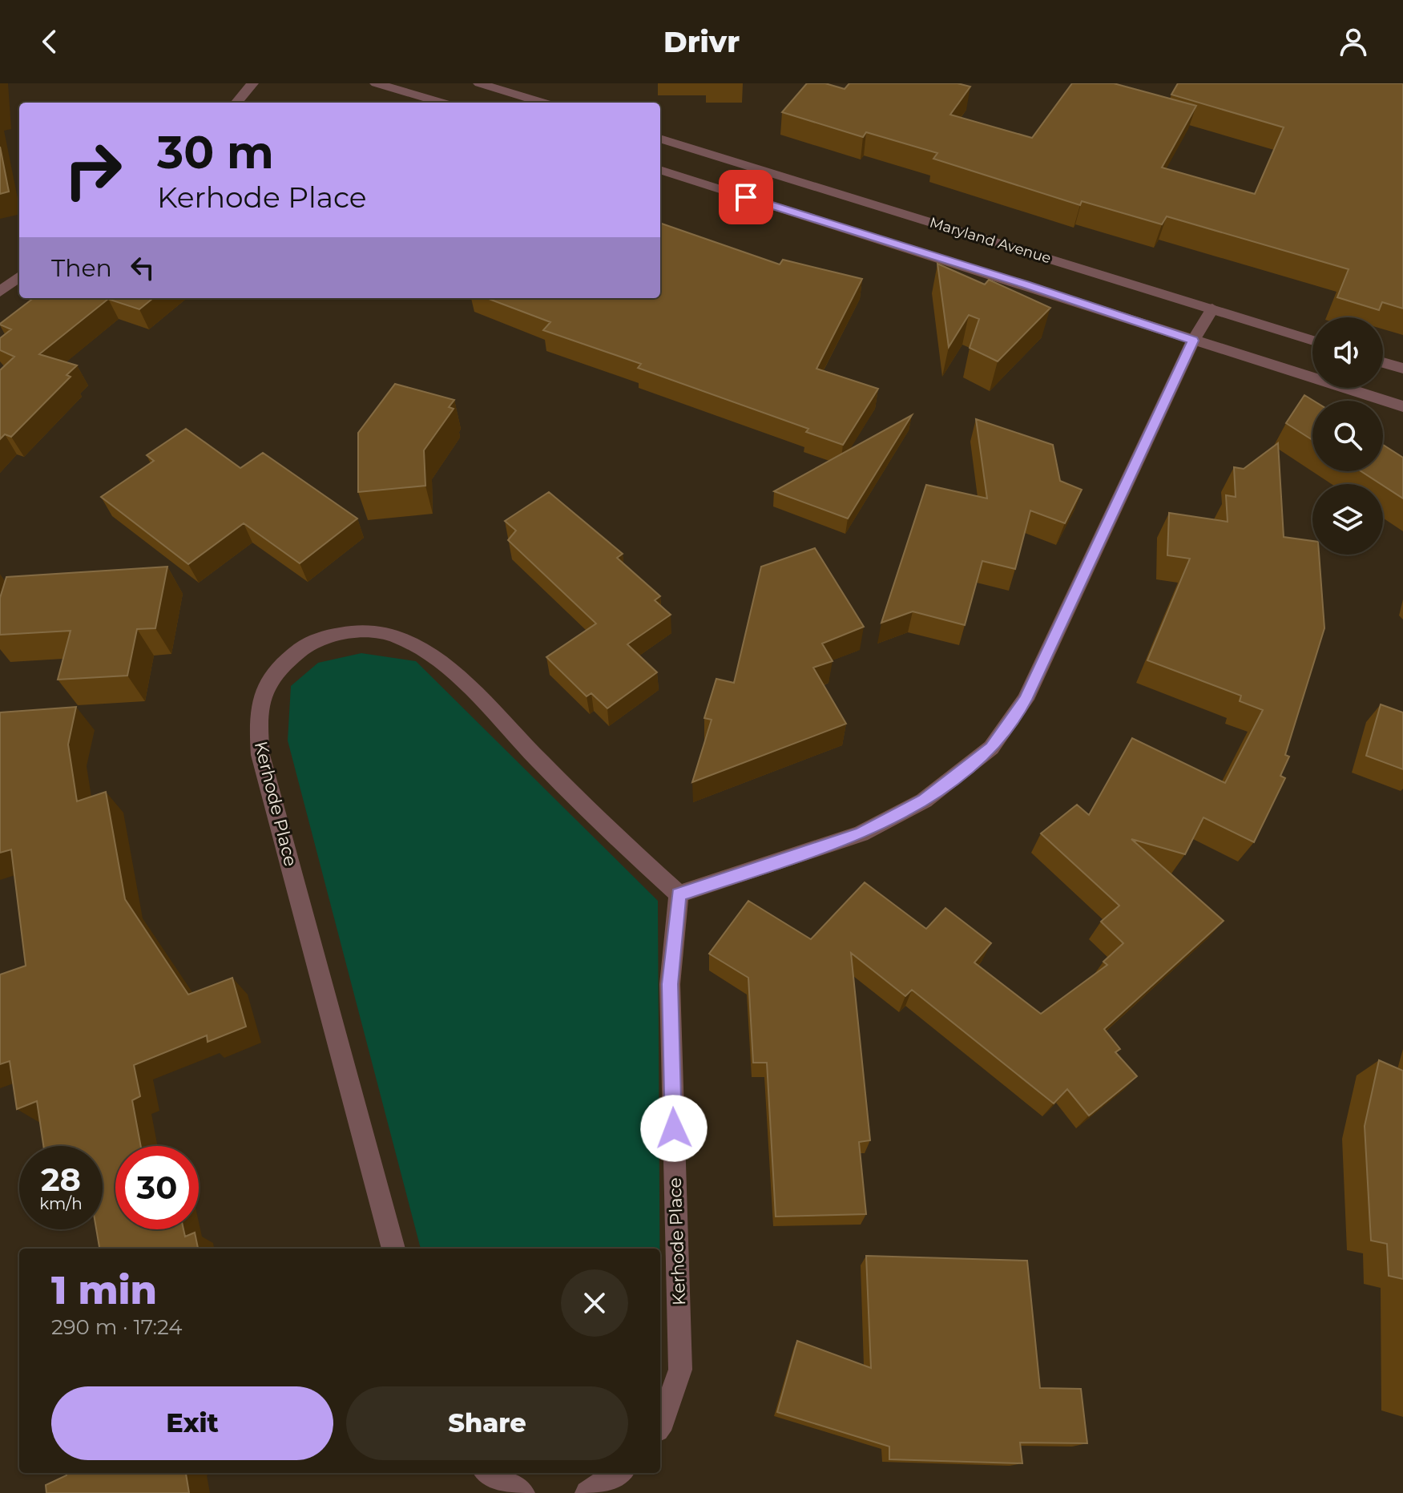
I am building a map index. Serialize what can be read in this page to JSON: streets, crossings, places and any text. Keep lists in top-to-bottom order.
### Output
{
  "streets": {
    "street": ["Maryland Avenue", "Kerhode Place"]
  },
  "page": {
    "header": "Drivr",
    "turn": ["30 m", "Kerhode Place"],
    "then": "Then",
    "speed": "28 km/h",
    "limit": "30",
    "heading": ["1 min", "290 m · 17:24"],
    "buttons": ["Exit", "Share"]
  }
}
